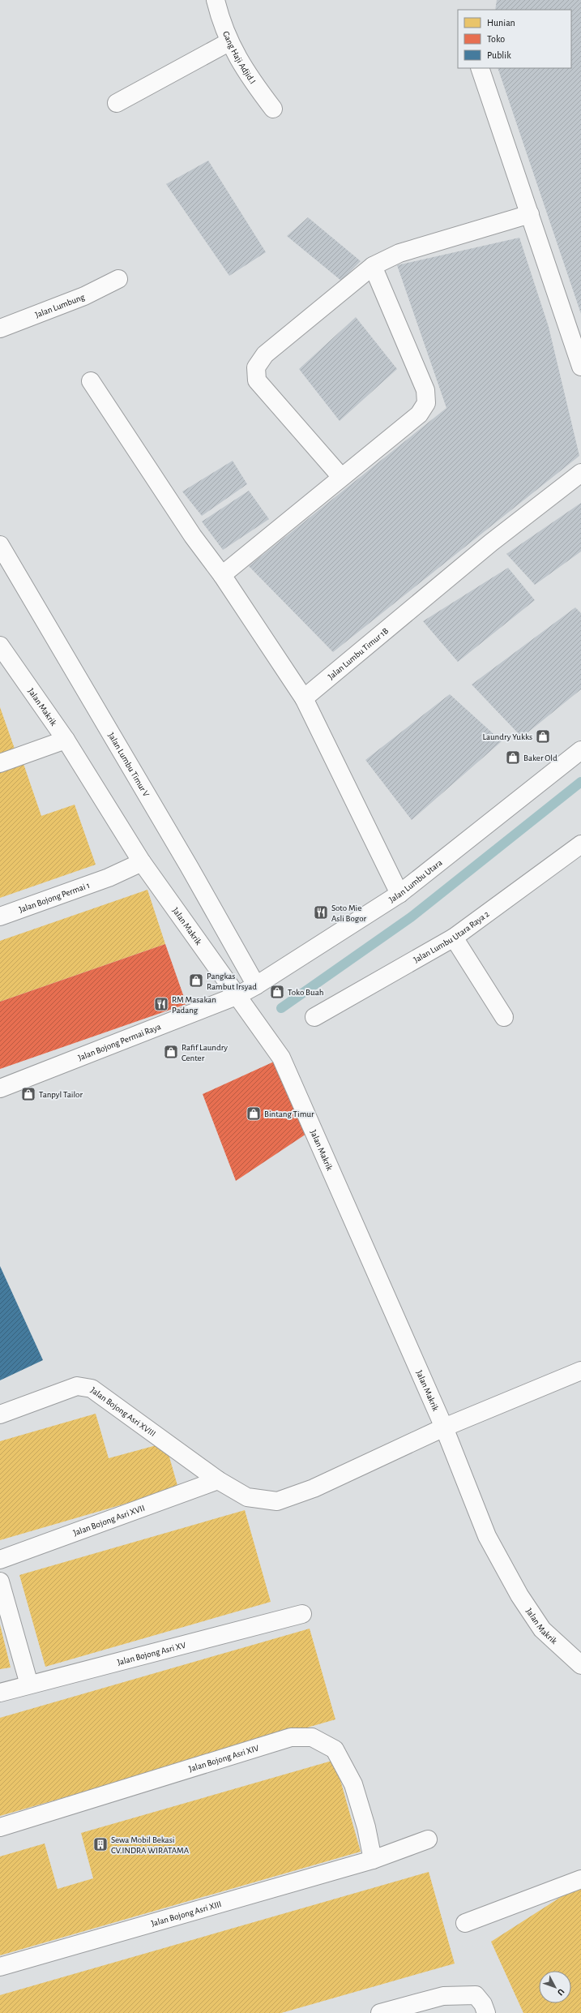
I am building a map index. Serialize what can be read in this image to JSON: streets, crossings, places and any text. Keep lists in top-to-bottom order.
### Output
{
  "streets": {
    "street": [
      "Gang Haji Adjid.I",
      "Jalan Lumbung",
      "Jalan Lumbu Timur 1B",
      "Jalan Makrik",
      "Jalan Lumbu Timur V",
      "Jalan Lumbu Utara",
      "Jalan Bojong Permai 1",
      "Jalan Lumbu Utara Raya 2",
      "Jalan Bojong Permai Raya",
      "Jalan Bojong Asri XVIII",
      "Jalan Bojong Asri XVII",
      "Jalan Bojong Asri XV",
      "Jalan Bojong Asri XIV",
      "Jalan Bojong Asri XIII"
    ]
  },
  "crossings": [
    ["Jalan Makrik", "Jalan Lumbu Utara"],
    ["Jalan Makrik", "Jalan Bojong Permai 1"],
    ["Jalan Makrik", "Jalan Bojong Permai Raya"],
    ["Jalan Makrik", "Jalan Bojong Asri XVIII"],
    ["Jalan Lumbu Timur V", "Jalan Lumbu Utara"],
    ["Jalan Lumbu Utara", "Jalan Bojong Permai Raya"],
    ["Jalan Bojong Asri XVIII", "Jalan Bojong Asri XVII"],
    ["Jalan Bojong Asri XIV", "Jalan Bojong Asri XIII"]
  ],
  "places": {
    "shop": [
      "Laundry Yukks",
      "Baker Old",
      "Pangkas Rambut Irsyad",
      "Toko Buah",
      "Rafif Laundry Center",
      "Tanpyl Tailor",
      "Bintang Timur"
    ],
    "restaurant": ["Soto Mie Asli Bogor", "RM Masakan Padang"],
    "building": ["Sewa Mobil Bekasi CV.INDRA WIRATAMA"]
  },
  "legend": ["Hunian", "Toko", "Publik"],
  "north": "bottom right"
}
